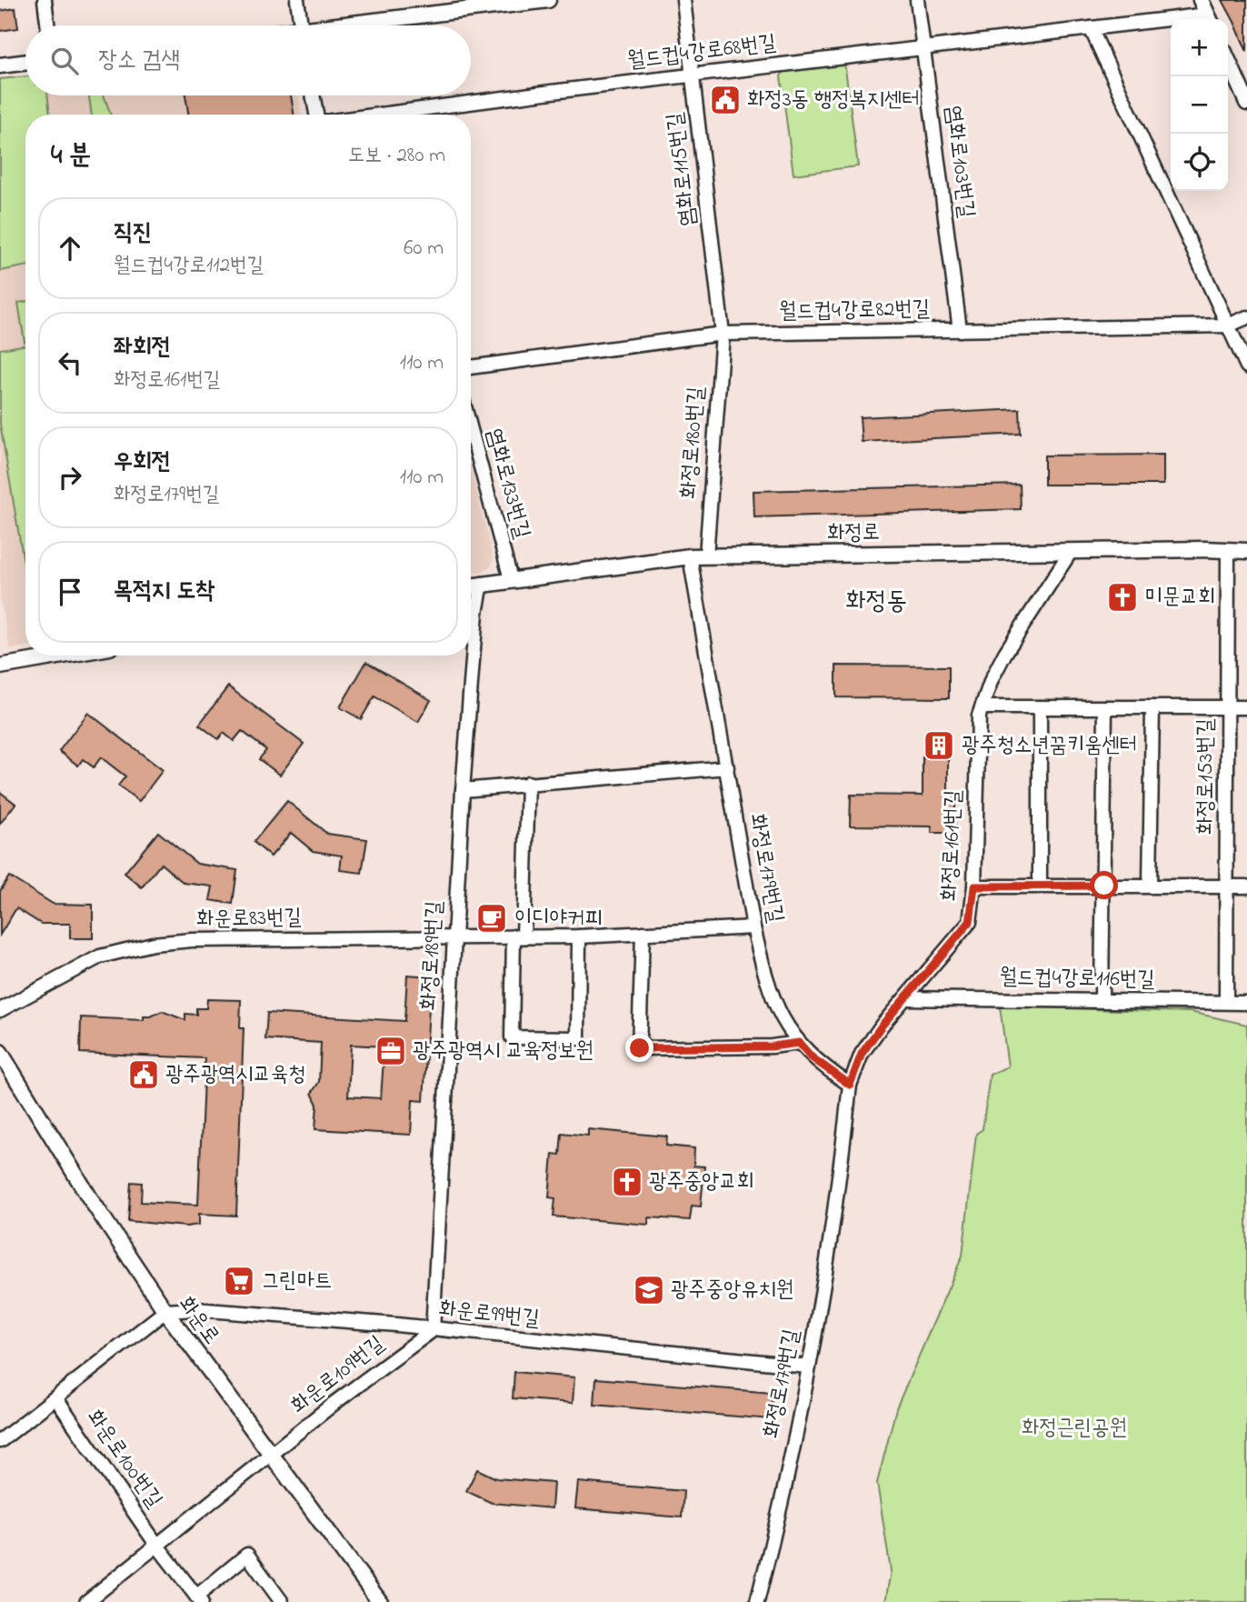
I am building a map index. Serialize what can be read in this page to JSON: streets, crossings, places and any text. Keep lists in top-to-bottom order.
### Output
{
  "streets": {
    "street": [
      "월드컵4강로68번길",
      "염화로103번길",
      "염화로115번길",
      "월드컵4강로82번길",
      "화정로180번길",
      "염화로133번길",
      "화정로",
      "화정로153번길",
      "화정로161번길",
      "화정로179번길",
      "화운로83번길",
      "화정로189번길",
      "월드컵4강로116번길",
      "화운로99번길",
      "화운로",
      "화운로109번길",
      "화운로100번길"
    ]
  },
  "crossings": [
    ["월드컵4강로68번길", "염화로103번길"],
    ["월드컵4강로68번길", "염화로115번길"],
    ["염화로103번길", "월드컵4강로82번길"],
    ["염화로115번길", "월드컵4강로82번길"],
    ["염화로115번길", "화정로180번길"],
    ["월드컵4강로82번길", "화정로180번길"],
    ["화정로180번길", "화정로"],
    ["염화로133번길", "화정로"],
    ["화정로", "화정로153번길"],
    ["화정로", "화정로161번길"],
    ["화정로", "화정로179번길"],
    ["화정로", "화정로189번길"],
    ["화정로153번길", "월드컵4강로116번길"],
    ["화정로161번길", "화정로179번길"],
    ["화정로161번길", "월드컵4강로116번길"],
    ["화정로179번길", "화운로83번길"],
    ["화정로179번길", "화운로99번길"],
    ["화운로83번길", "화정로189번길"],
    ["화정로189번길", "화운로99번길"],
    ["화정로189번길", "화운로109번길"],
    ["화운로99번길", "화운로"],
    ["화운로99번길", "화운로109번길"],
    ["화운로99번길", "화운로100번길"],
    ["화운로", "화운로109번길"],
    ["화운로", "화운로100번길"],
    ["화운로109번길", "화운로100번길"]
  ],
  "districts": ["화정동"],
  "parks": ["화정근린공원"],
  "places": {
    "public building": ["화정3동 행정복지센터", "광주광역시교육청"],
    "church": ["미문교회", "광주중앙교회"],
    "building": ["광주청소년꿈키움센터"],
    "cafe": ["이디야커피"],
    "office": ["광주광역시 교육정보원"],
    "supermarket": ["그린마트"],
    "school or university": ["광주중앙유치원"]
  },
  "page": {
    "map_buttons": ["+", "−"],
    "search": "장소 검색",
    "heading": ["4 분", "도보 · 280 m"],
    "list": [
      ["직진", "월드컵4강로112번길", "60 m"],
      ["좌회전", "화정로161번길", "110 m"],
      ["우회전", "화정로179번길", "110 m"],
      "목적지 도착"
    ]
  }
}
